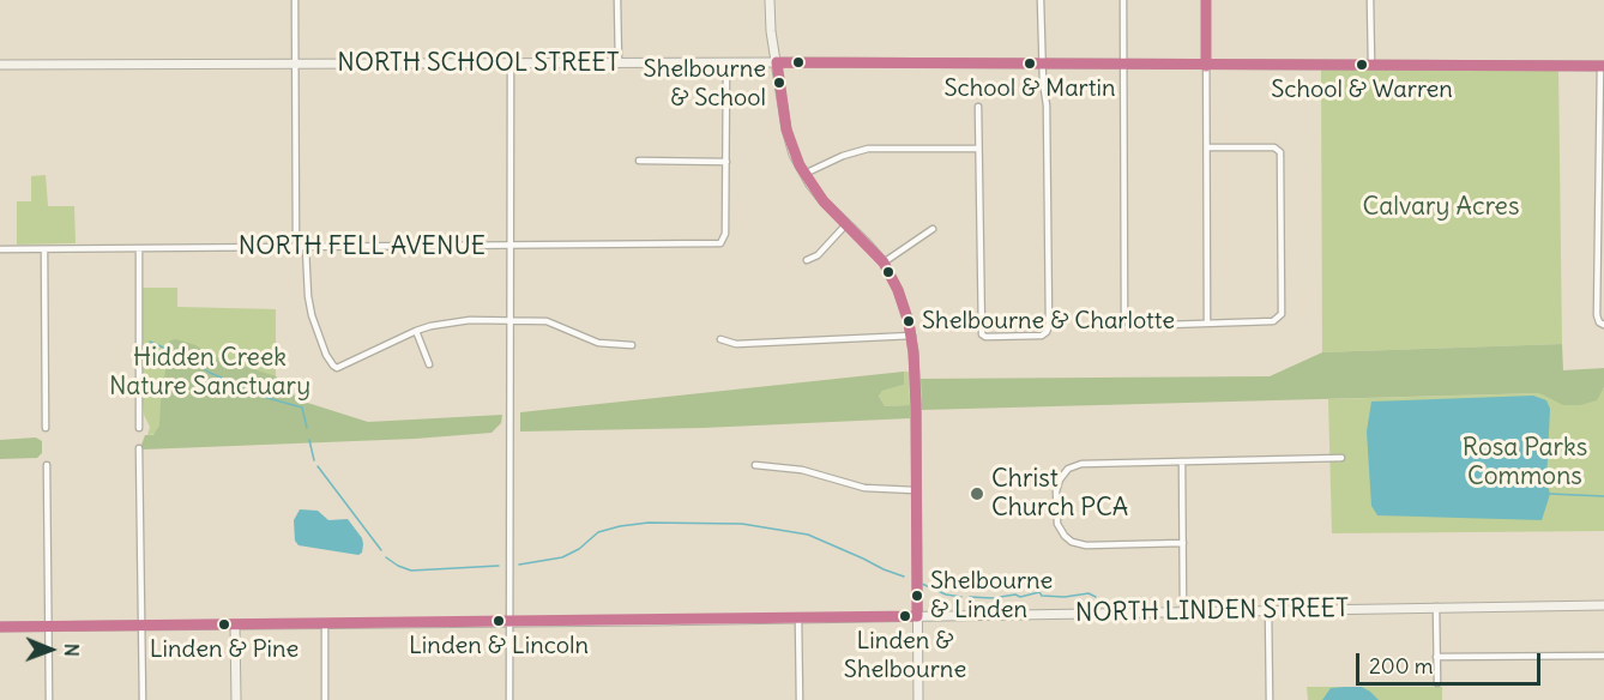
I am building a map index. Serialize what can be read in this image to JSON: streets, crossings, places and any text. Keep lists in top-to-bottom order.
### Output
{
  "streets": {
    "street": ["NORTH SCHOOL STREET", "NORTH FELL AVENUE", "NORTH LINDEN STREET"]
  },
  "parks": ["Calvary Acres", "Hidden Creek Nature Sanctuary", "Rosa Parks Commons"],
  "places": [
    "School & Martin",
    "School & Warren",
    "Shelbourne & School",
    "Shelbourne & Charlotte",
    "Christ Church PCA",
    "Shelbourne & Linden",
    "Linden & Shelbourne",
    "Linden & Lincoln",
    "Linden & Pine"
  ],
  "scale_bar": "200 m",
  "north": "right"
}
